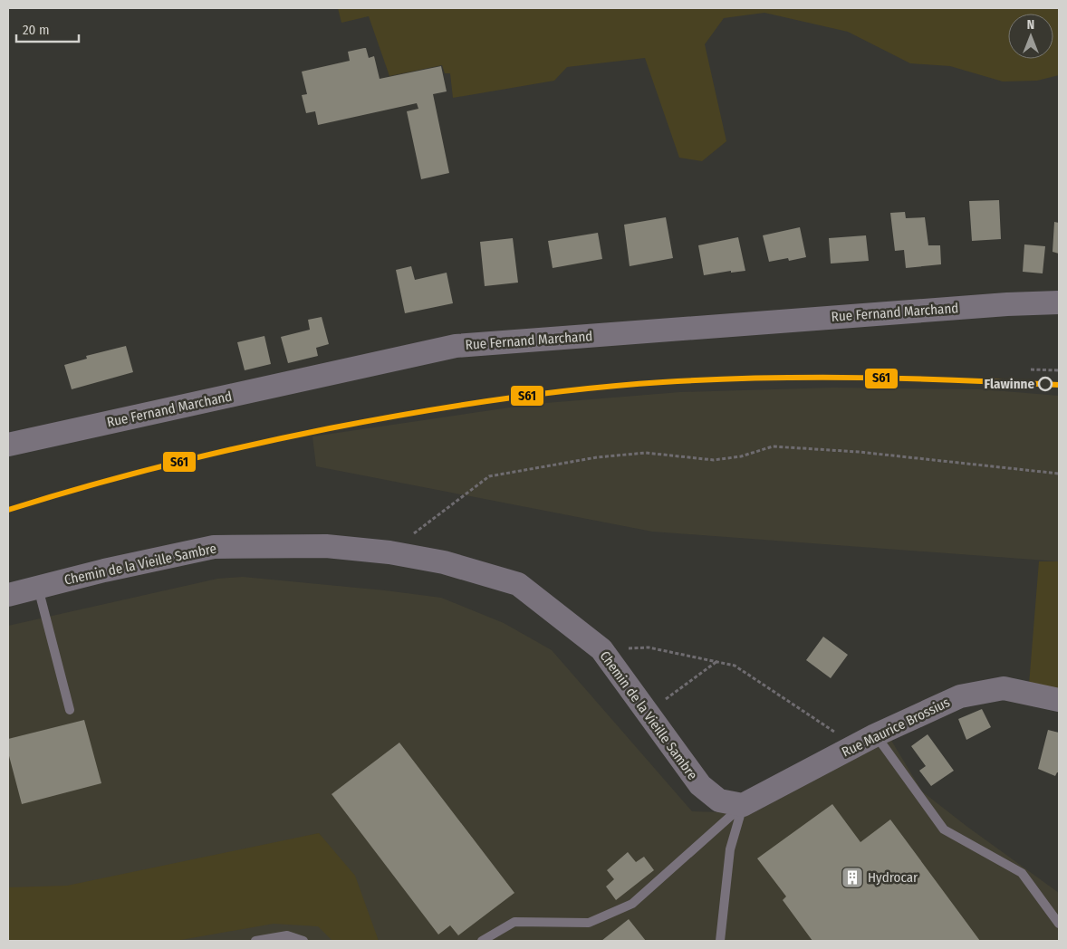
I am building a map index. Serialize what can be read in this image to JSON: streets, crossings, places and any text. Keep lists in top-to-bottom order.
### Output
{
  "streets": {
    "street": ["Rue Fernand Marchand", "Chemin de la Vieille Sambre", "Rue Maurice Brossius"]
  },
  "crossings": [
    ["Chemin de la Vieille Sambre", "Rue Maurice Brossius"]
  ],
  "places": {
    "other": ["Flawinne"],
    "building": ["Hydrocar"]
  },
  "lines": ["transit line S61"],
  "scale_bar": "20 m",
  "north": "top"
}
